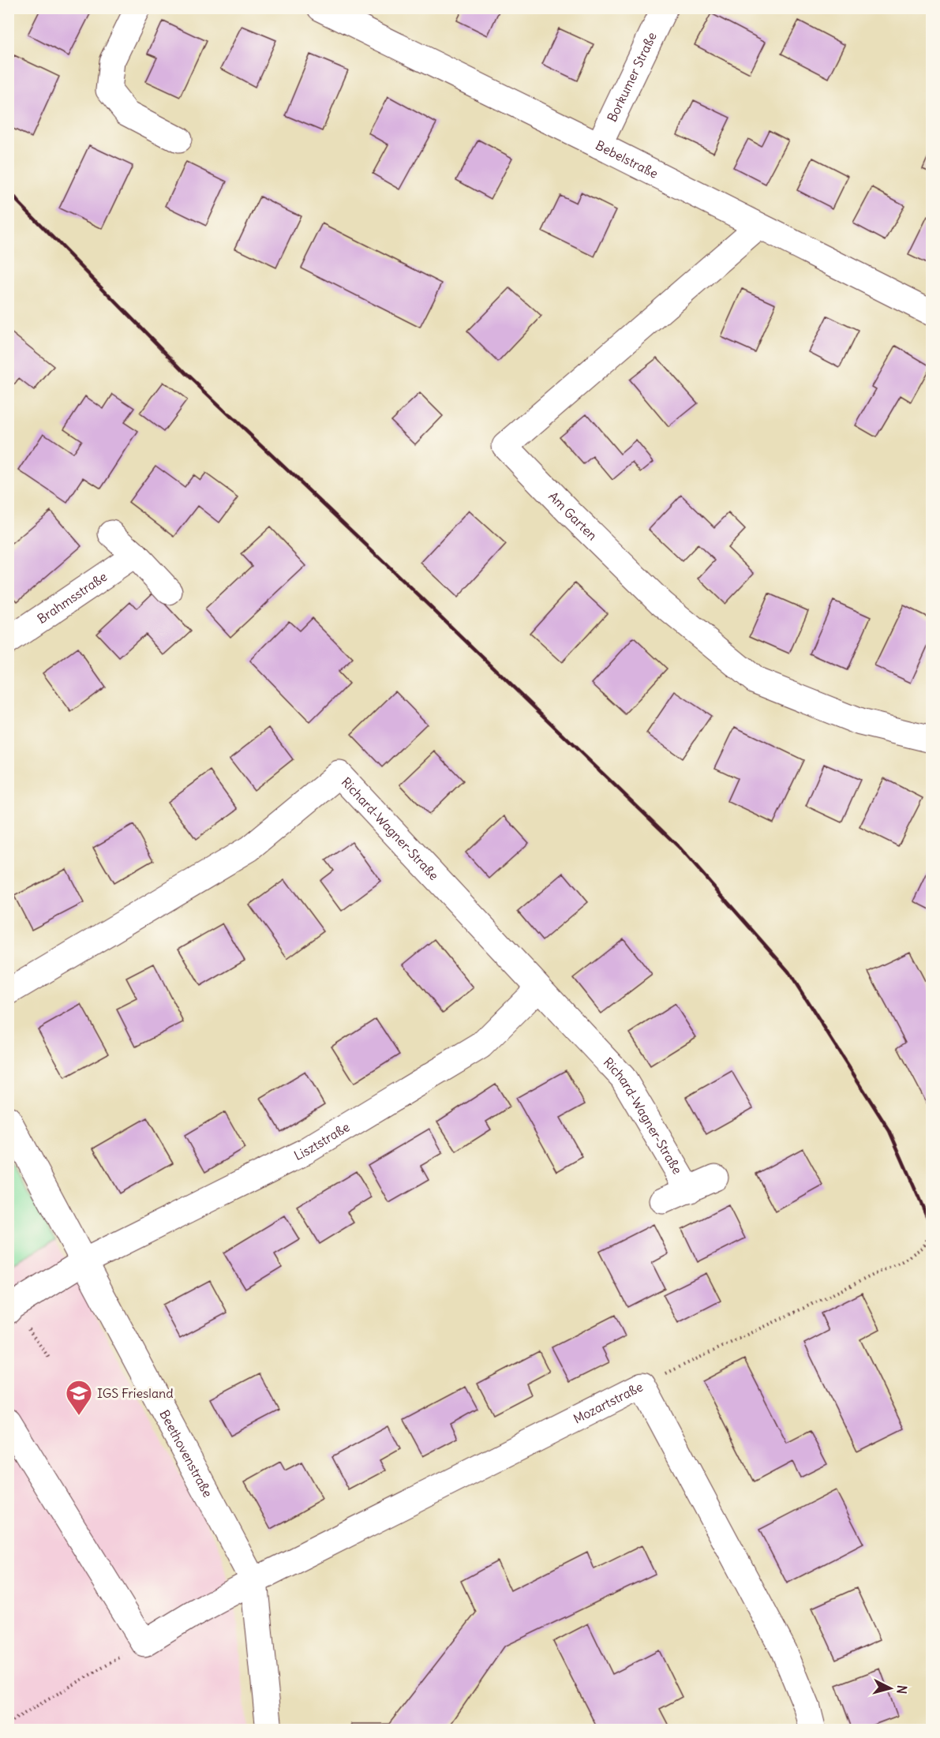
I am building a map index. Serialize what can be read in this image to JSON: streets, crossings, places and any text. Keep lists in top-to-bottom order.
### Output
{
  "streets": {
    "street": [
      "Borkumer Straße",
      "Bebelstraße",
      "Am Garten",
      "Brahmsstraße",
      "Richard-Wagner-Straße",
      "Lisztstraße",
      "Mozartstraße",
      "Beethovenstraße"
    ]
  },
  "crossings": [
    ["Borkumer Straße", "Bebelstraße"],
    ["Bebelstraße", "Am Garten"],
    ["Richard-Wagner-Straße", "Lisztstraße"],
    ["Lisztstraße", "Beethovenstraße"],
    ["Mozartstraße", "Beethovenstraße"]
  ],
  "places": {
    "school or university": ["IGS Friesland"]
  },
  "north": "right"
}
